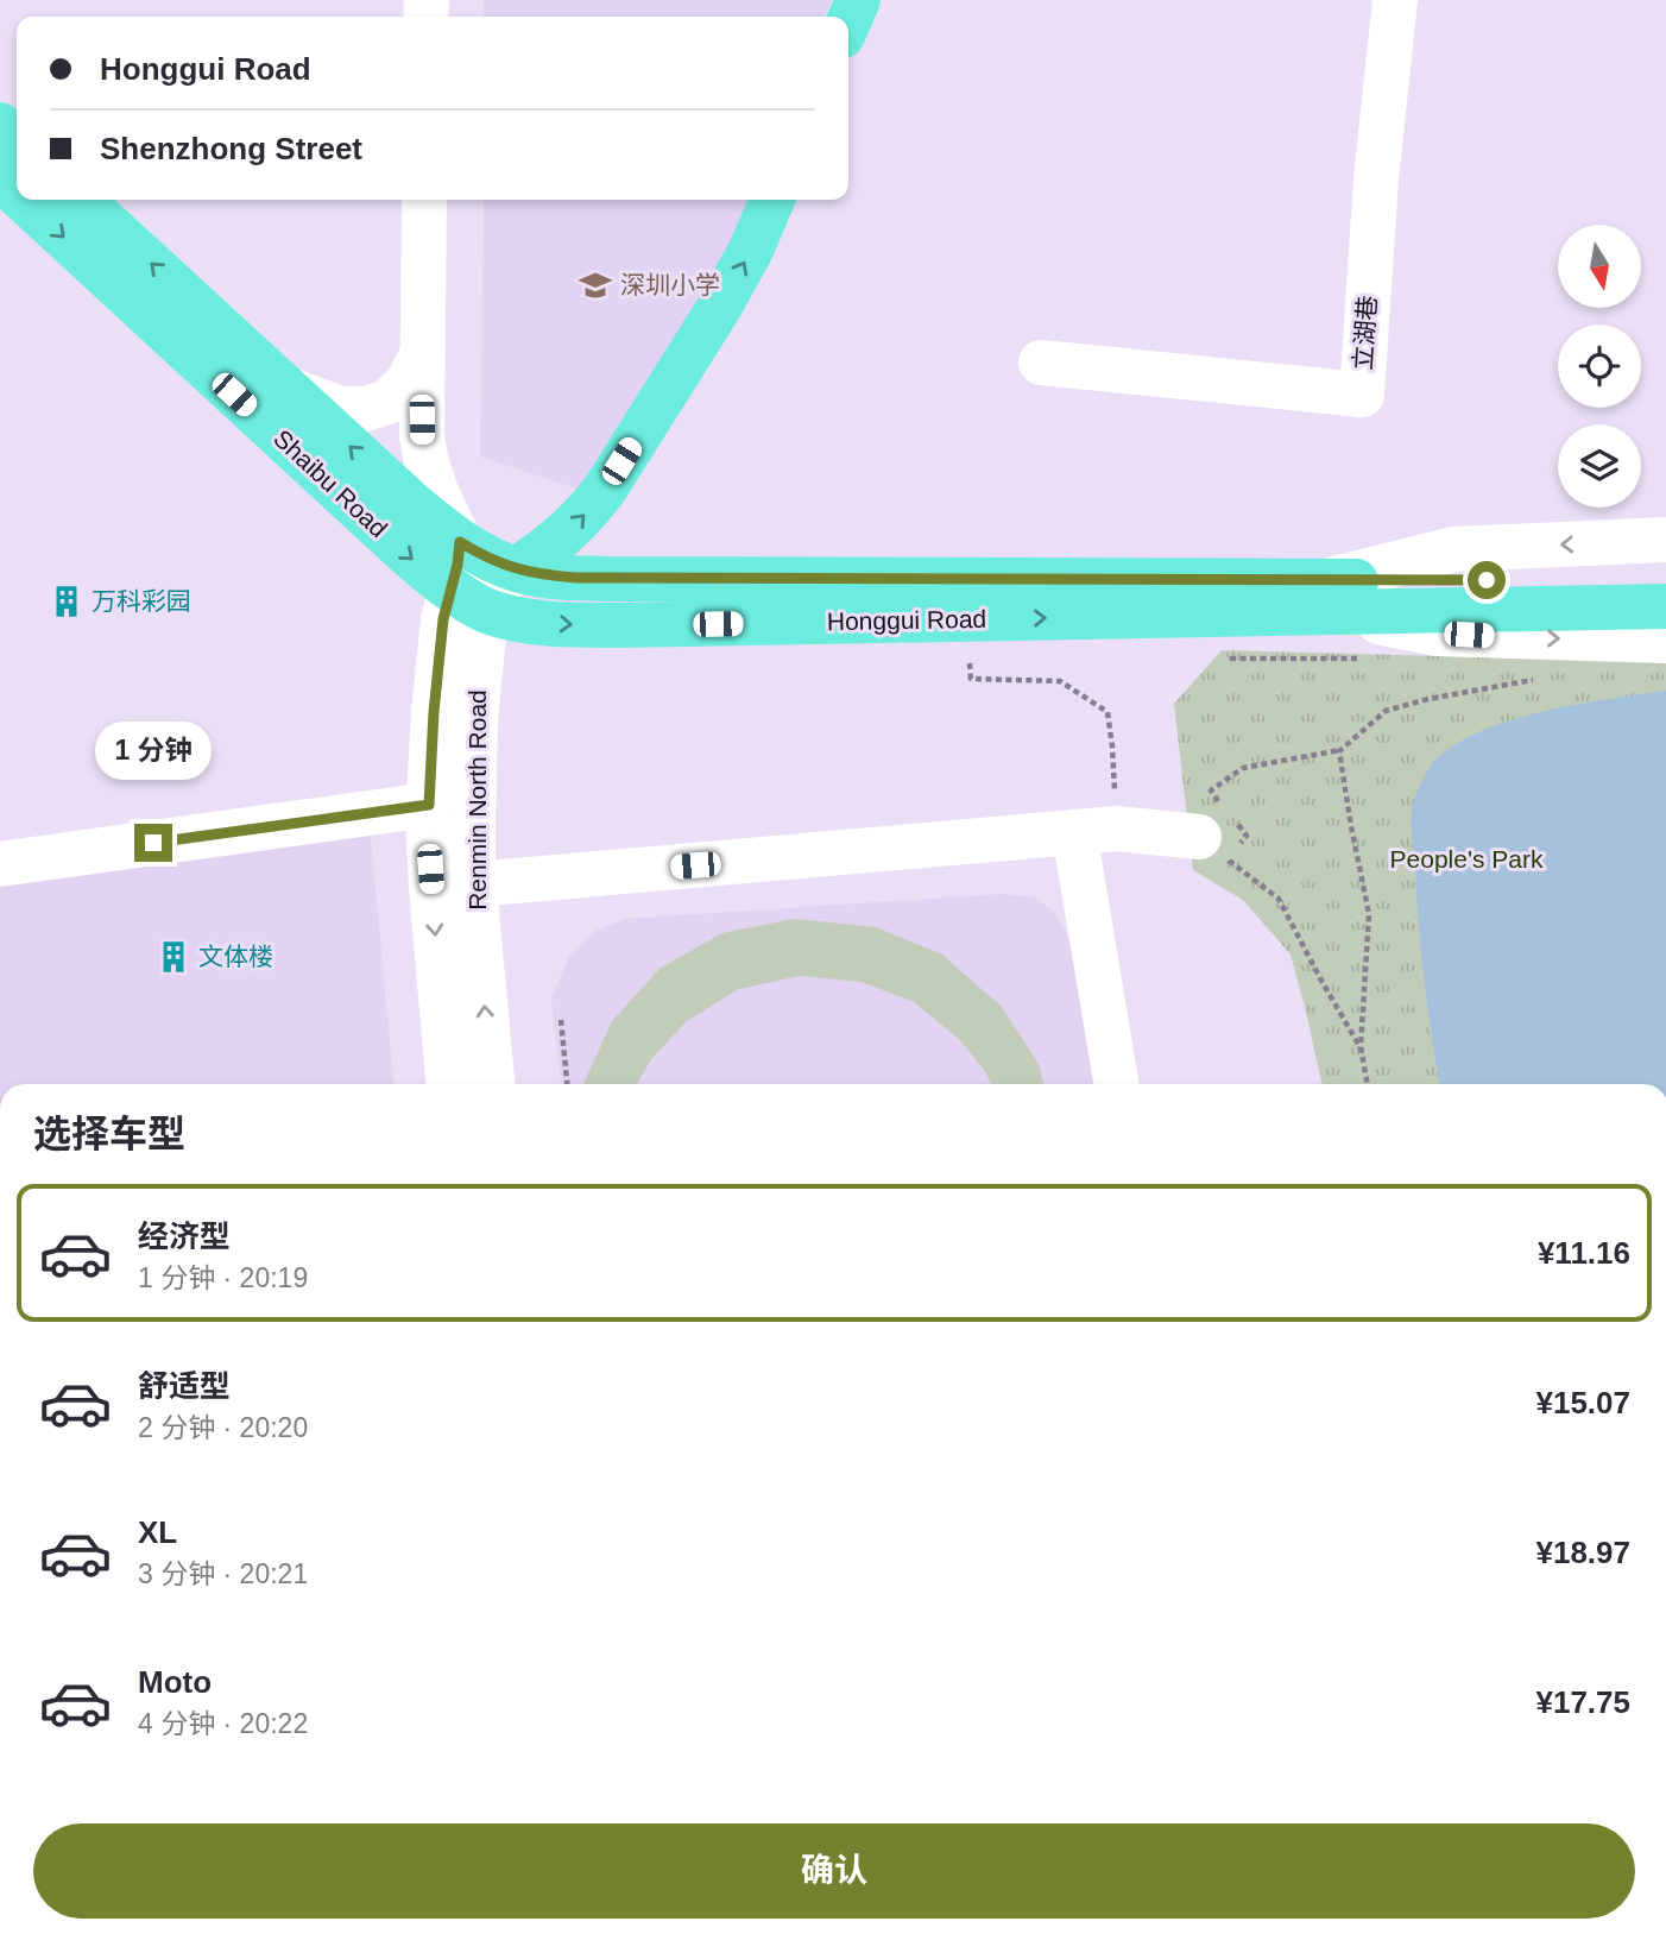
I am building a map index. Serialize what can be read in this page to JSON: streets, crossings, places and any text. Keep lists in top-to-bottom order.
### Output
{
  "streets": {
    "main road": ["Shaibu Road", "Honggui Road"],
    "street": ["立湖巷", "Renmin North Road"]
  },
  "crossings": [
    ["Shaibu Road", "Honggui Road"],
    ["Shaibu Road", "Renmin North Road"],
    ["Honggui Road", "Renmin North Road"]
  ],
  "parks": ["People's Park"],
  "places": {
    "school or university": ["深圳小学"],
    "building": ["万科彩园", "文体楼"]
  },
  "north": "bottom",
  "page": {
    "banner": ["Honggui Road", "Shenzhong Street"],
    "bubble": "1 分钟",
    "heading": "选择车型",
    "list": [
      {
        "name": "经济型",
        "note": "1 分钟 · 20:19",
        "value": "¥11.16"
      },
      {
        "name": "舒适型",
        "note": "2 分钟 · 20:20",
        "value": "¥15.07"
      },
      {
        "name": "XL",
        "note": "3 分钟 · 20:21",
        "value": "¥18.97"
      },
      {
        "name": "Moto",
        "note": "4 分钟 · 20:22",
        "value": "¥17.75"
      }
    ],
    "buttons": "确认"
  }
}
